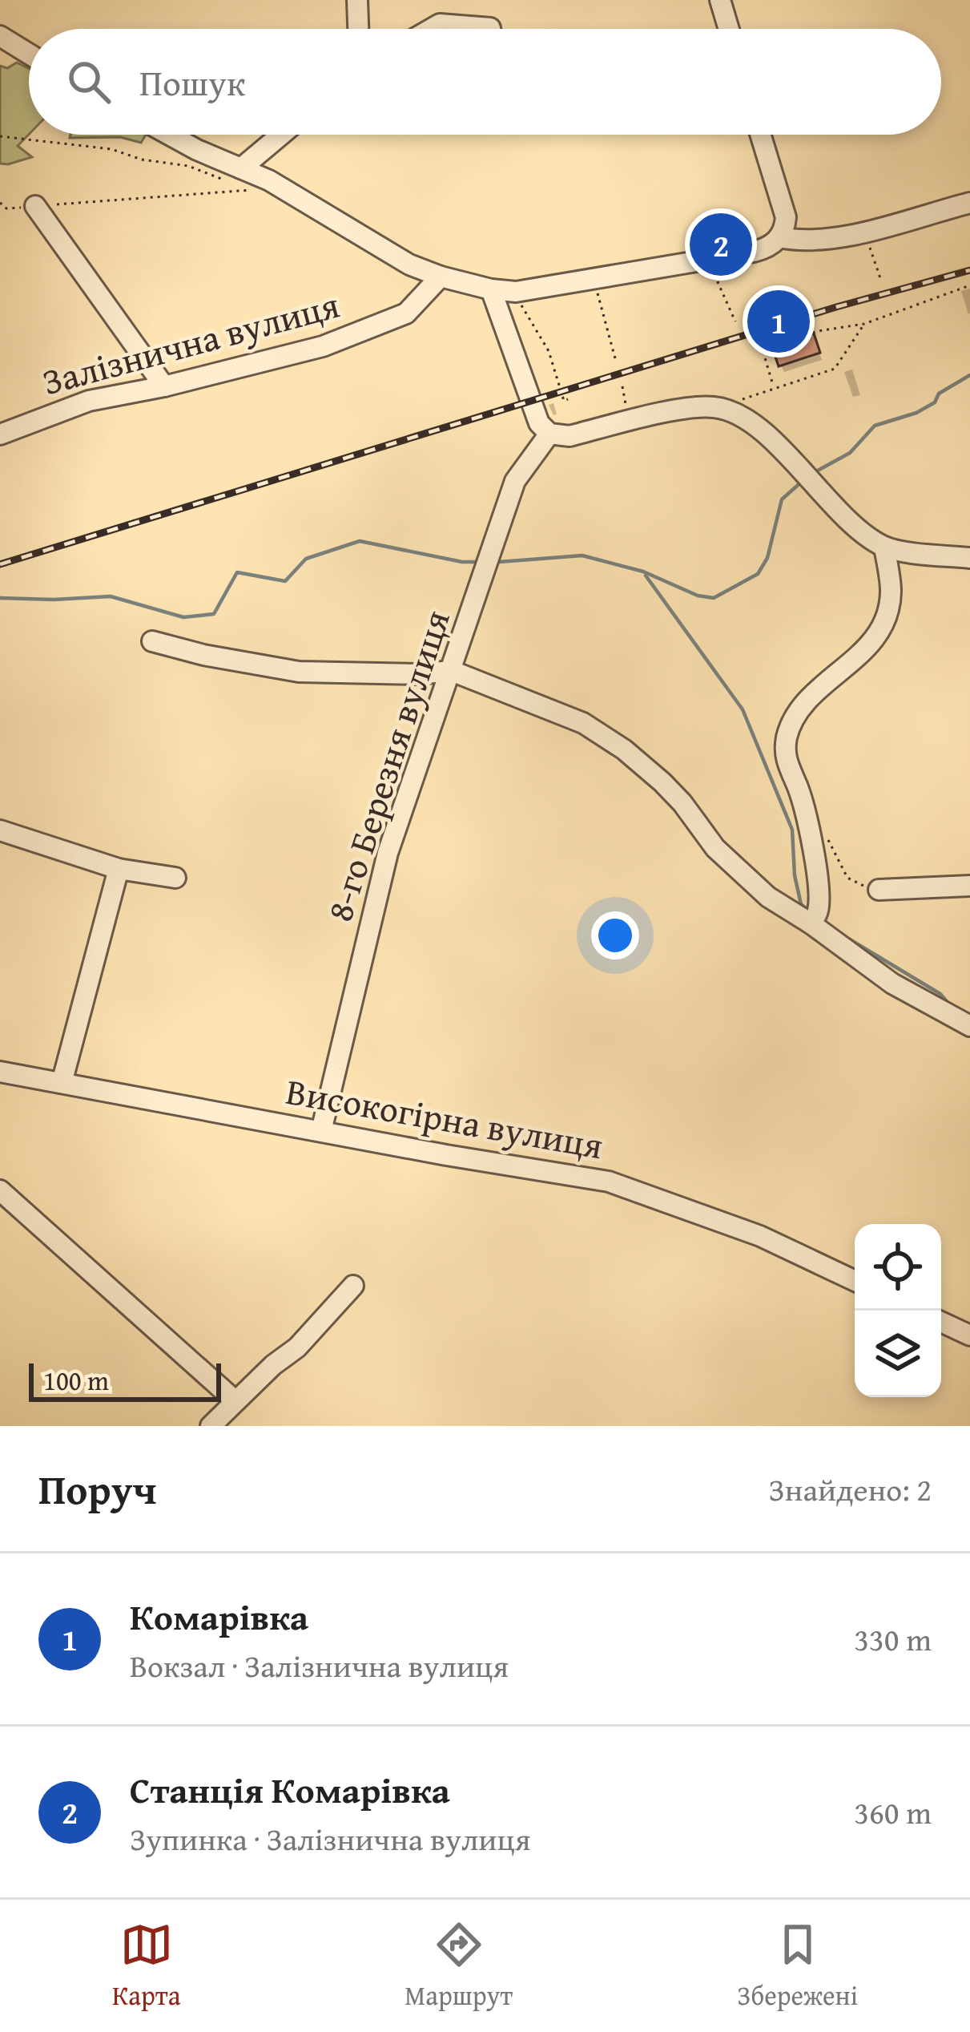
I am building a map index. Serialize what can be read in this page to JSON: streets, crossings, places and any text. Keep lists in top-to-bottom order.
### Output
{
  "streets": {
    "street": ["Залізнична вулиця", "8-го Березня вулиця", "Високогірна вулиця"]
  },
  "crossings": [
    ["8-го Березня вулиця", "Високогірна вулиця"]
  ],
  "scale_bar": "100 m",
  "page": {
    "search": "Пошук",
    "pins": ["2", "1"],
    "scale": "100 m",
    "heading": ["Поруч", "Знайдено: 2"],
    "list": [
      {
        "mark": "1",
        "name": "Комарівка",
        "note": "Вокзал · Залізнична вулиця",
        "value": "330 m"
      },
      {
        "mark": "2",
        "name": "Станція Комарівка",
        "note": "Зупинка · Залізнична вулиця",
        "value": "360 m"
      }
    ],
    "nav": ["Карта", "Маршрут", "Збережені"]
  }
}
